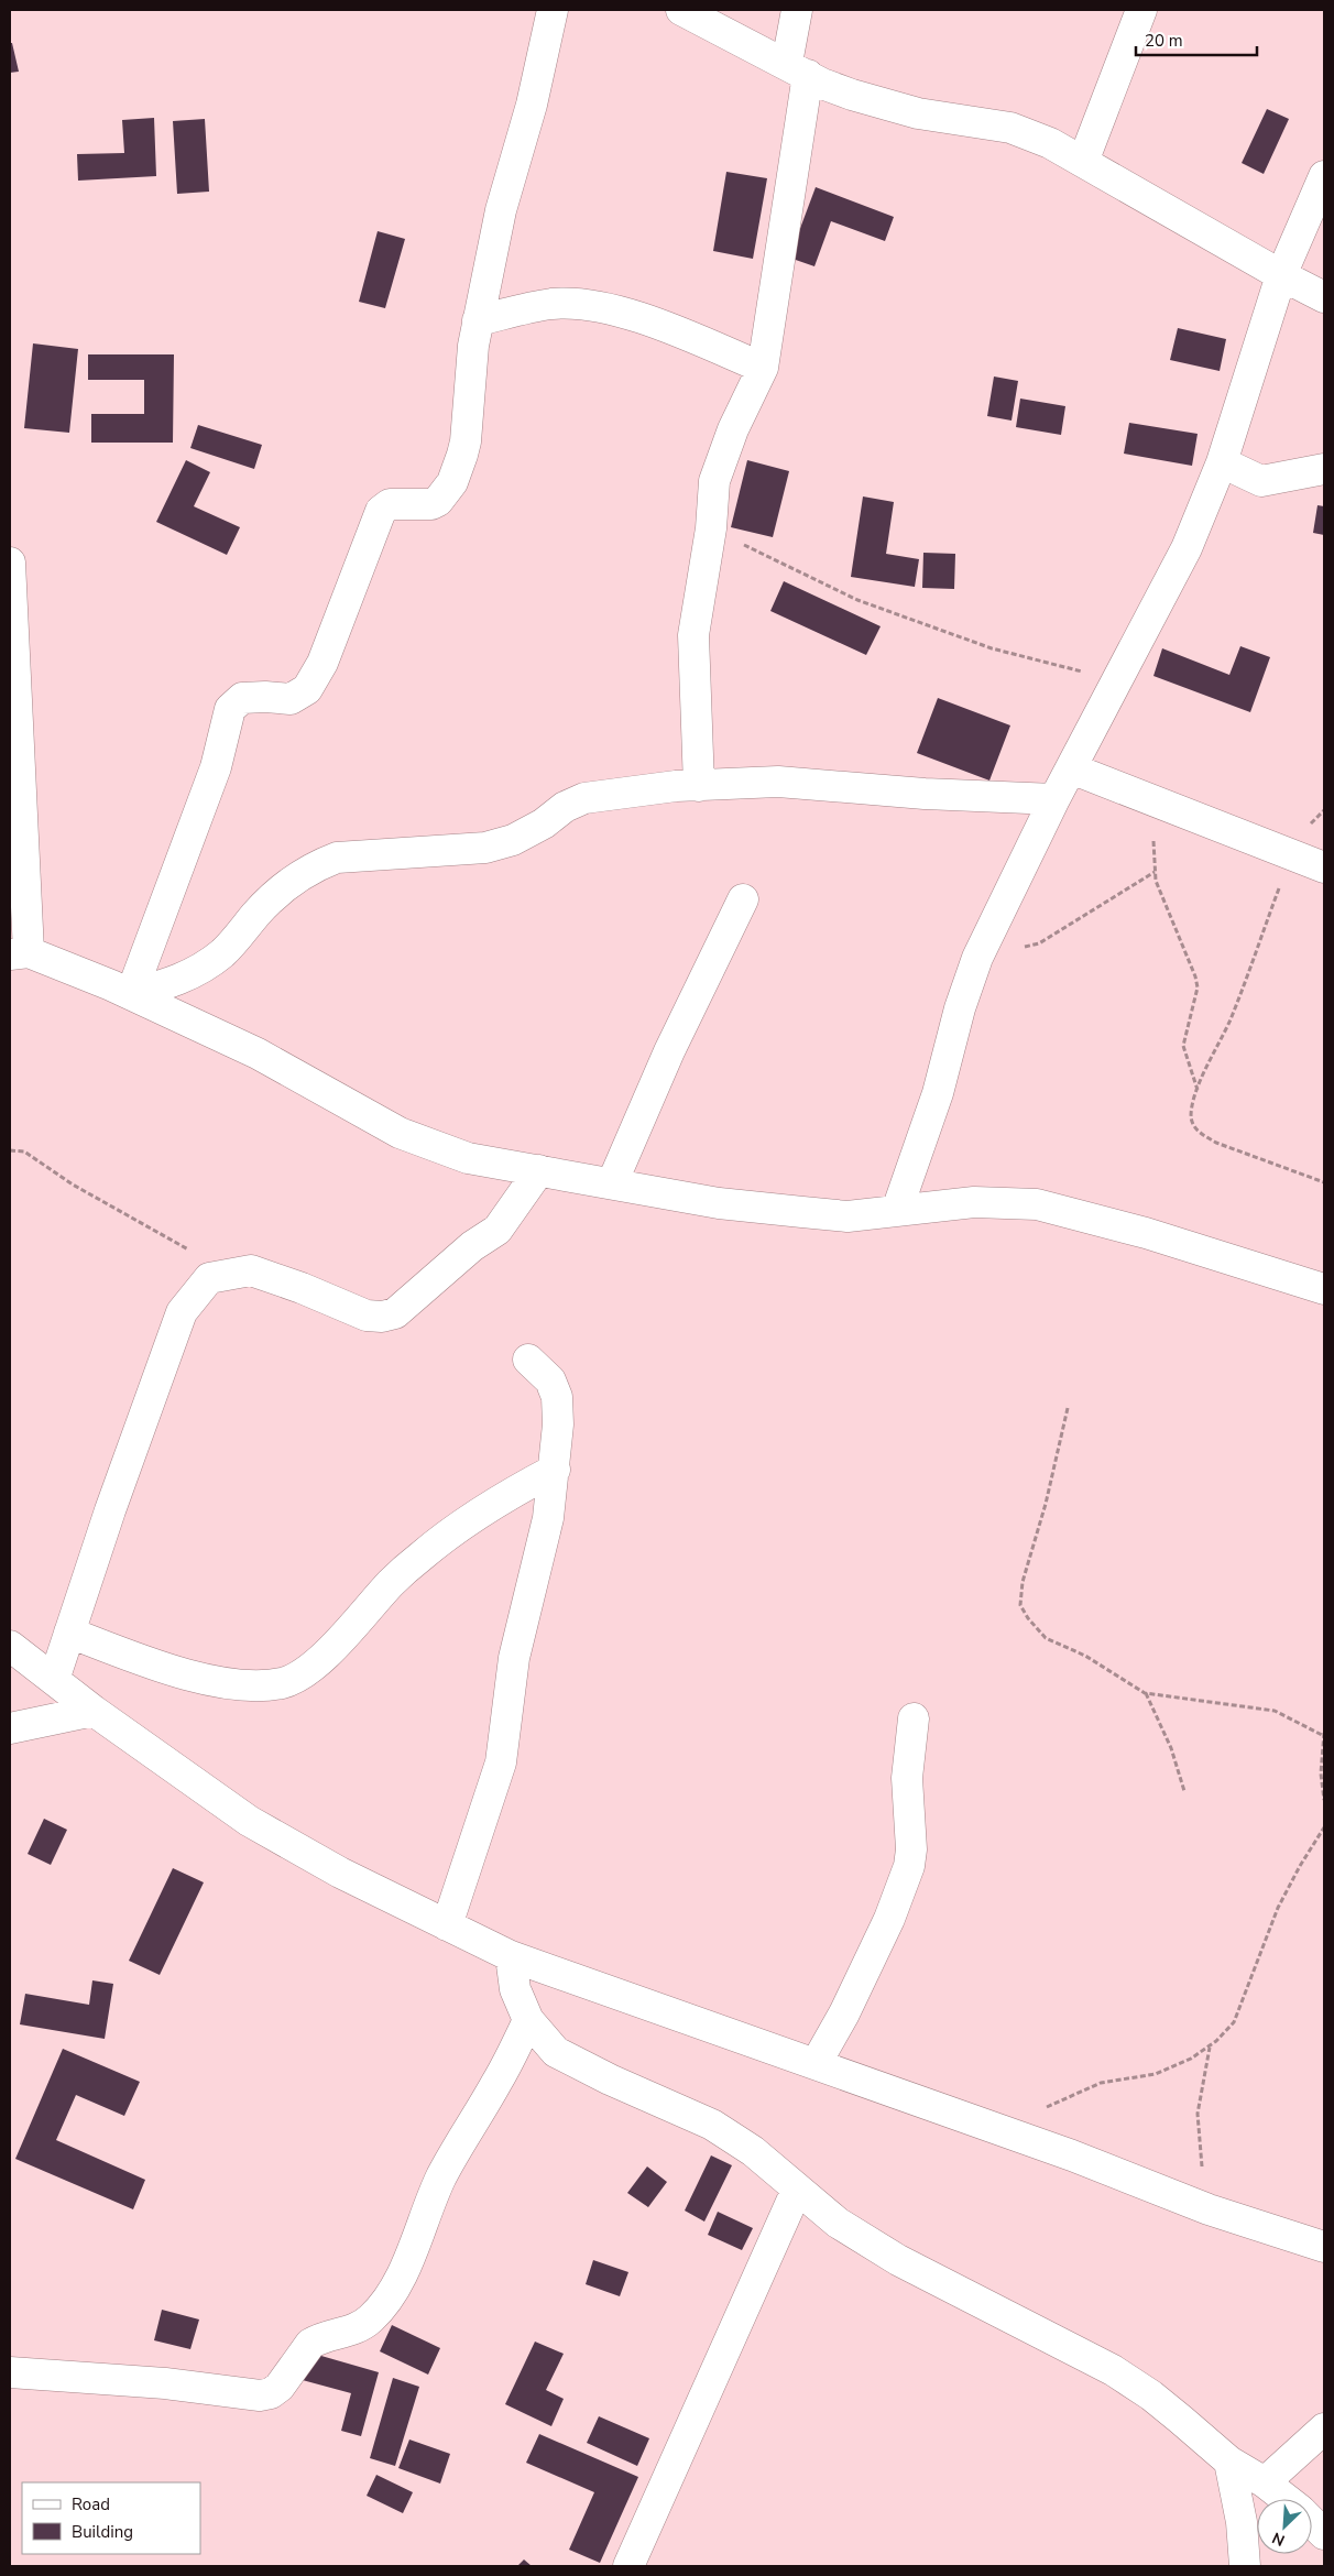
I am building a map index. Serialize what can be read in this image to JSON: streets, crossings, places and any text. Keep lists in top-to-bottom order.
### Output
{
  "legend": ["Road", "Building"],
  "scale_bar": "20 m",
  "north": "bottom left"
}
